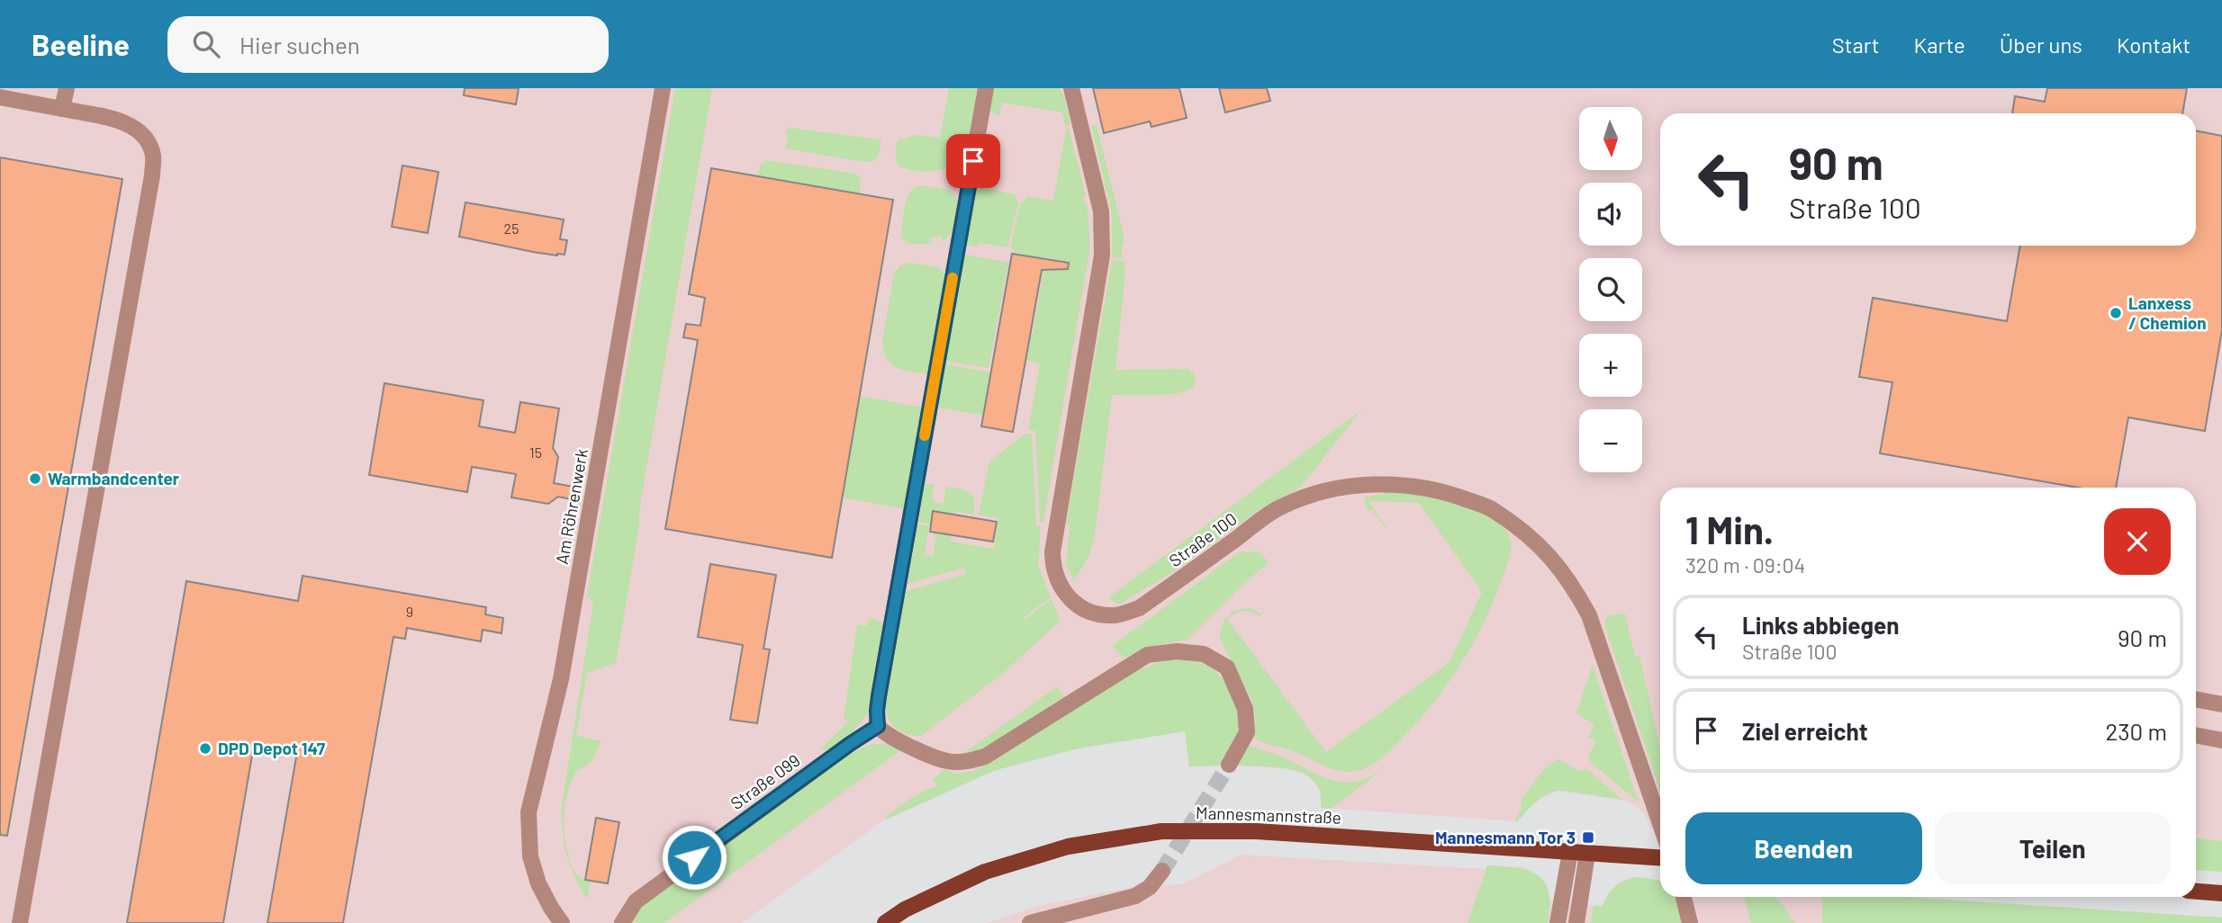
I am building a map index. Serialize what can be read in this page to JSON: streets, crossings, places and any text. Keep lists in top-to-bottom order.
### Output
{
  "streets": {
    "main road": ["Mannesmannstraße"],
    "street": ["Am Röhrenwerk", "Straße 100", "Straße 099"]
  },
  "places": {
    "other": ["Lanxess / Chemion", "Warmbandcenter", "DPD Depot 147"],
    "transit": ["Mannesmann Tor 3"]
  },
  "house_numbers": ["25", "15", "9"],
  "north": "bottom",
  "page": {
    "header": "Beeline",
    "search": "Hier suchen",
    "nav": [
      "Start",
      "Karte",
      "Über uns",
      "Kontakt"
    ],
    "map_buttons": ["+", "−"],
    "turn": ["90 m", "Straße 100"],
    "heading": ["1 Min.", "320 m · 09:04"],
    "list": [
      {
        "name": "Links abbiegen",
        "note": "Straße 100",
        "value": "90 m"
      },
      {
        "name": "Ziel erreicht",
        "value": "230 m"
      }
    ],
    "buttons": ["Beenden", "Teilen"]
  }
}
